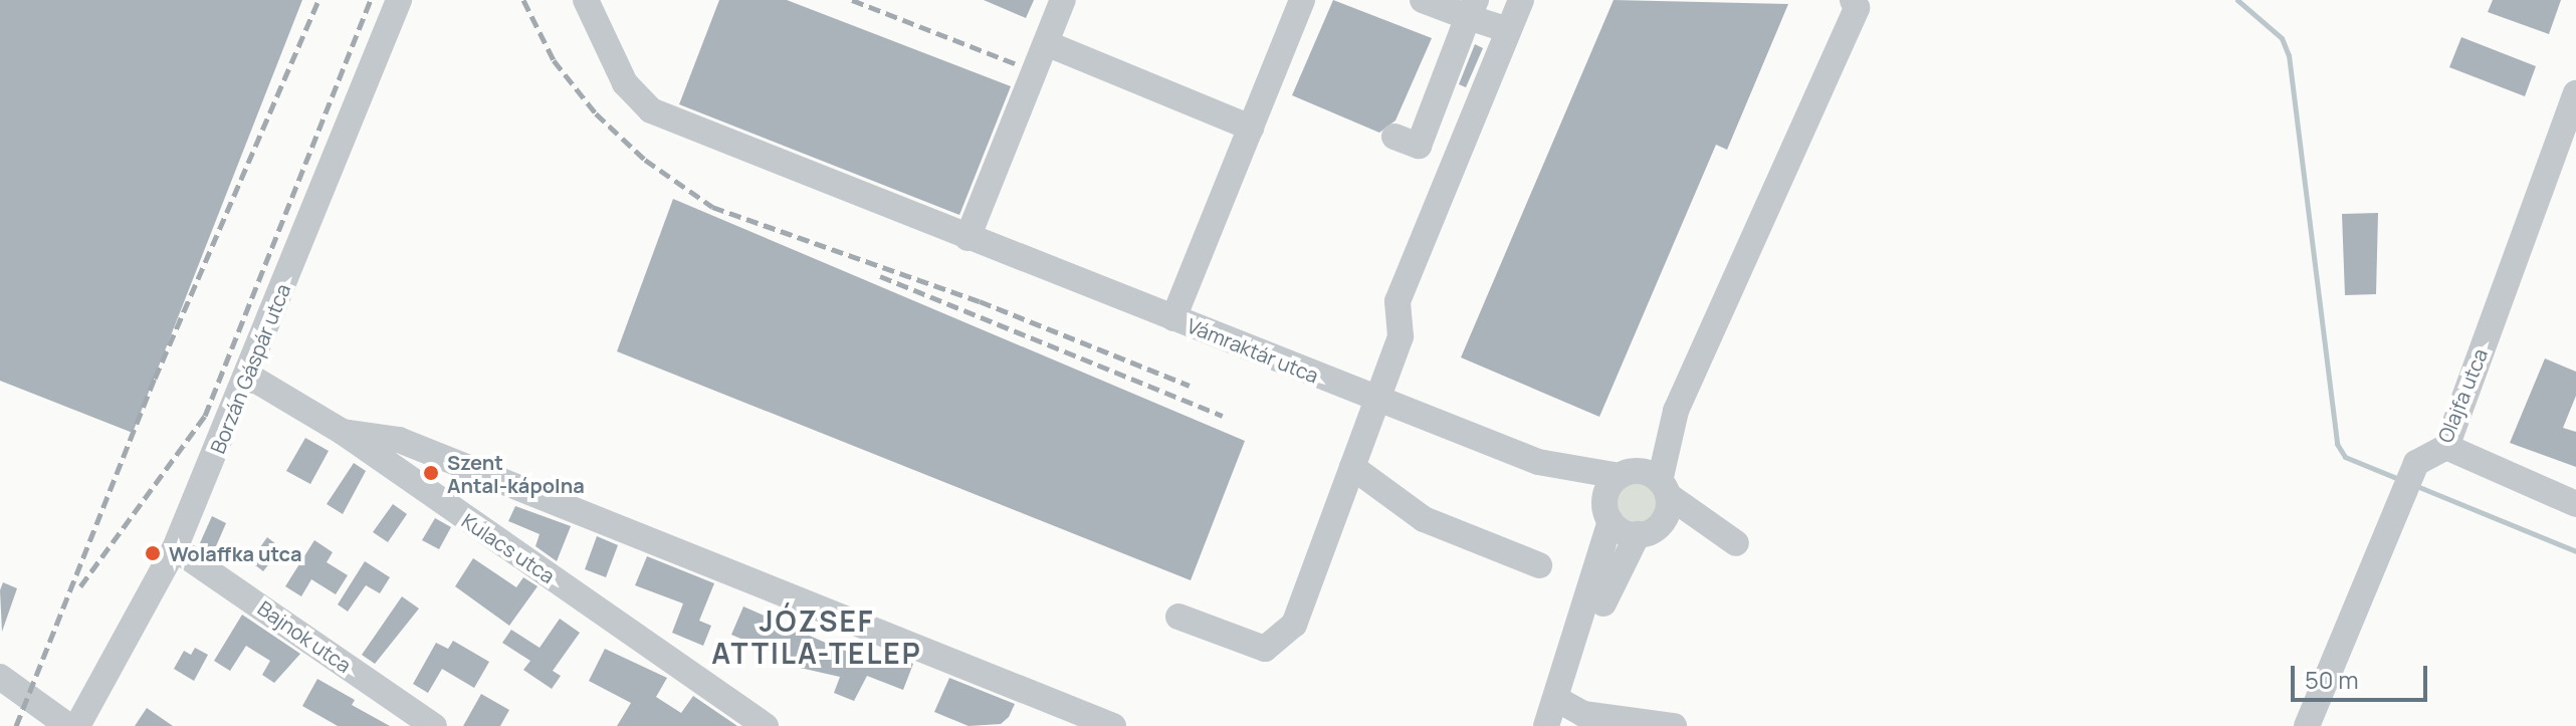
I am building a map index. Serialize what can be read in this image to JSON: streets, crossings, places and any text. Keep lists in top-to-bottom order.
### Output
{
  "streets": {
    "street": [
      "Vámraktár utca",
      "Borzán Gáspár utca",
      "Olajfa utca",
      "Kulacs utca",
      "Bajnok utca"
    ]
  },
  "crossings": [
    ["Borzán Gáspár utca", "Kulacs utca"],
    ["Borzán Gáspár utca", "Bajnok utca"]
  ],
  "districts": ["JÓZSEF ATTILA-TELEP"],
  "places": ["Szent Antal-kápolna", "Wolaffka utca"],
  "scale_bar": "50 m"
}
